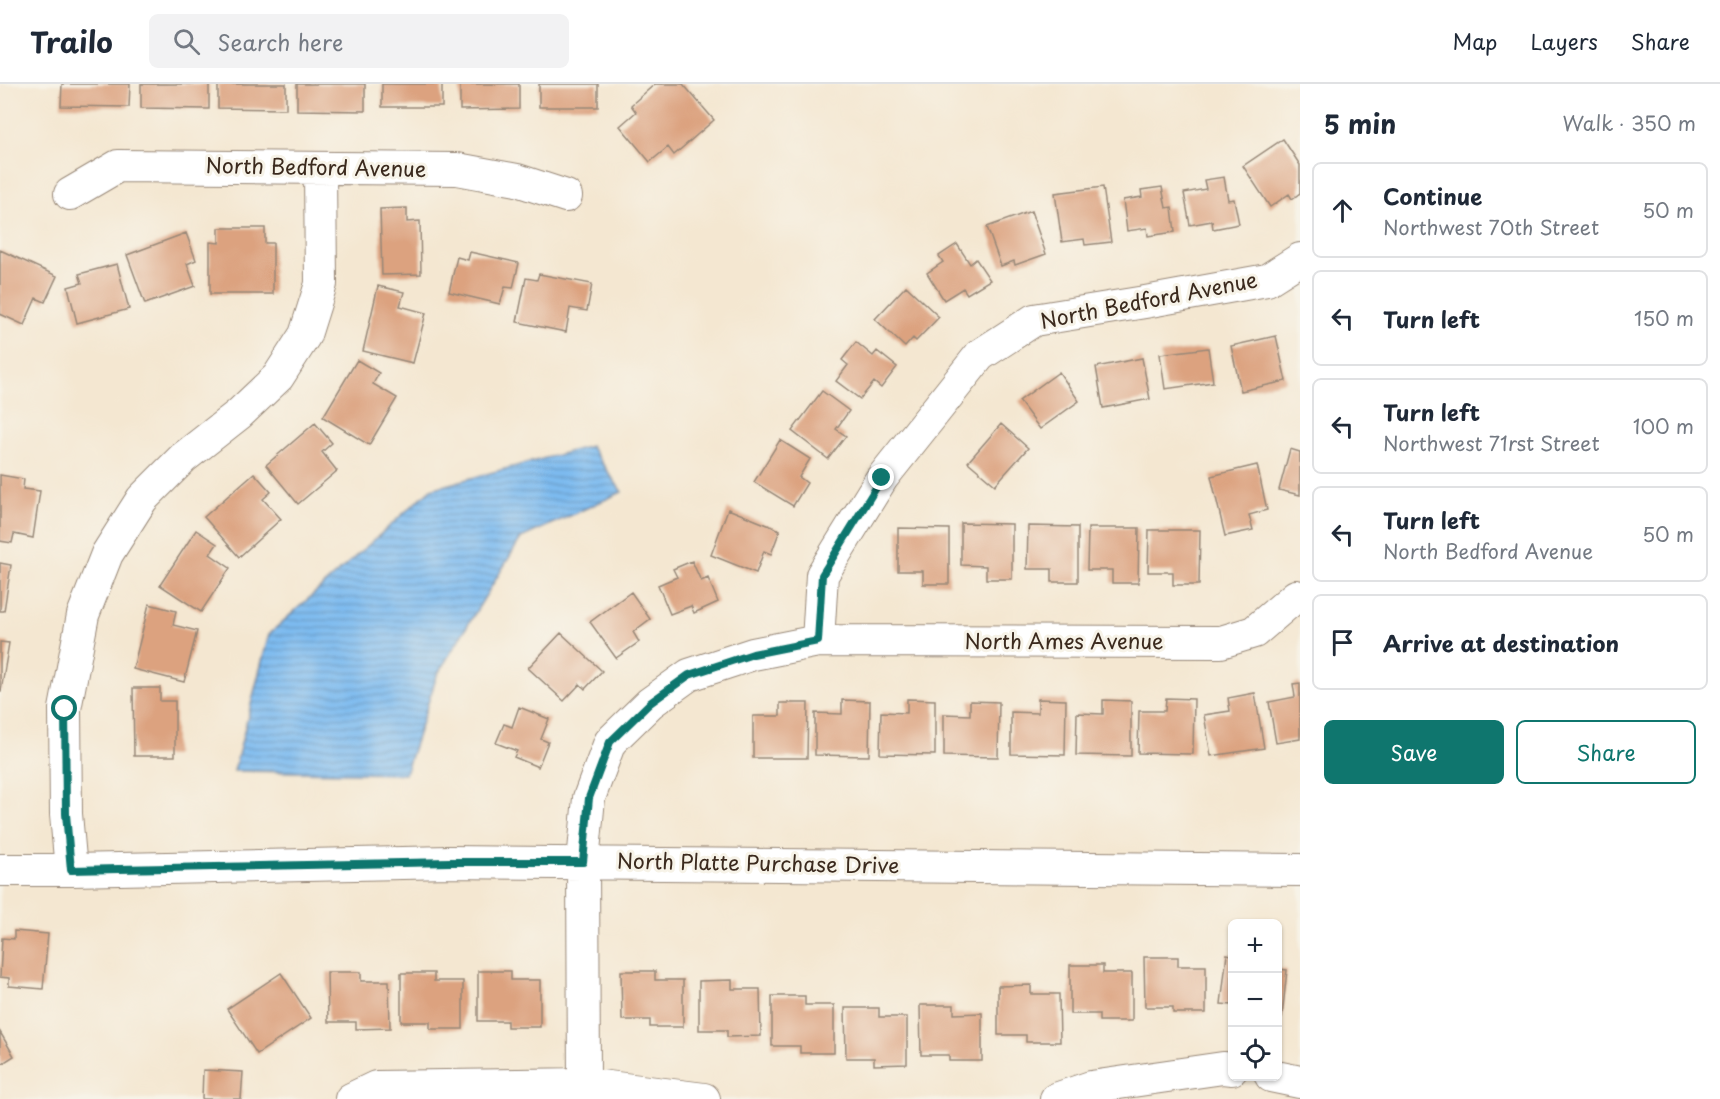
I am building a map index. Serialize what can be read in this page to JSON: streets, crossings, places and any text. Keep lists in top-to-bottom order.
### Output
{
  "streets": {
    "street": ["North Bedford Avenue", "North Ames Avenue", "North Platte Purchase Drive"]
  },
  "crossings": [
    ["North Bedford Avenue", "North Ames Avenue"],
    ["North Ames Avenue", "North Platte Purchase Drive"]
  ],
  "page": {
    "header": "Trailo",
    "search": "Search here",
    "nav": ["Map", "Layers", "Share"],
    "heading": ["5 min", "Walk · 350 m"],
    "list": [
      ["Continue", "Northwest 70th Street", "50 m"],
      ["Turn left", "150 m"],
      ["Turn left", "Northwest 71rst Street", "100 m"],
      ["Turn left", "North Bedford Avenue", "50 m"],
      "Arrive at destination"
    ],
    "buttons": ["Save", "Share"],
    "map_buttons": ["+", "−"]
  }
}
